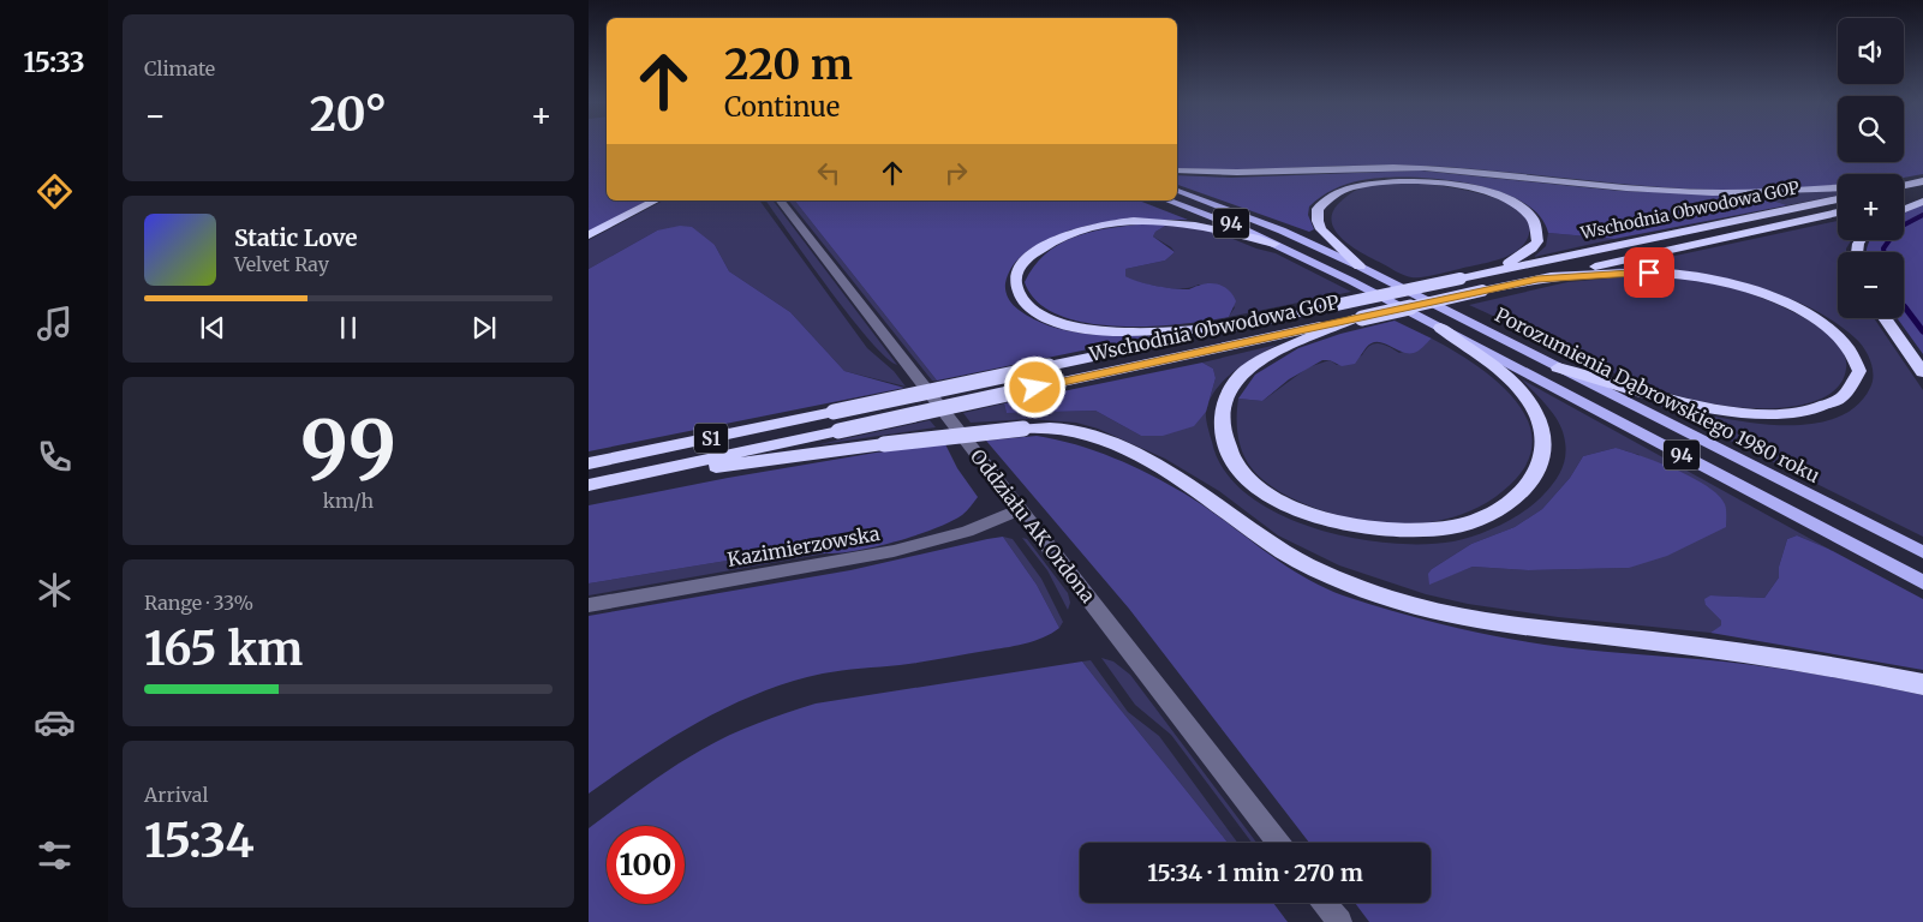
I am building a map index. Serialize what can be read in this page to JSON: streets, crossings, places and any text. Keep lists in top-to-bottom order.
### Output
{
  "streets": {
    "highway": ["Wschodnia Obwodowa GOP", "S1"],
    "main road": ["94", "Porozumienia Dąbrowskiego 1980 roku"],
    "street": ["Oddziału AK Ordona", "Kazimierzowska"]
  },
  "crossings": [
    ["Oddziału AK Ordona", "Kazimierzowska"]
  ],
  "page": {
    "tabs": "15:33",
    "tile": [
      "Climate",
      ["99", "km/h"],
      ["Range · 33%", "165 km"],
      ["Arrival", "15:34"]
    ],
    "map_buttons": ["+", "−"],
    "turn": ["220 m", "Continue"],
    "heat": ["−", "20°", "+"],
    "song": ["Static Love", "Velvet Ray"],
    "limit": "100",
    "trip": "15:34 · 1 min · 270 m"
  }
}
